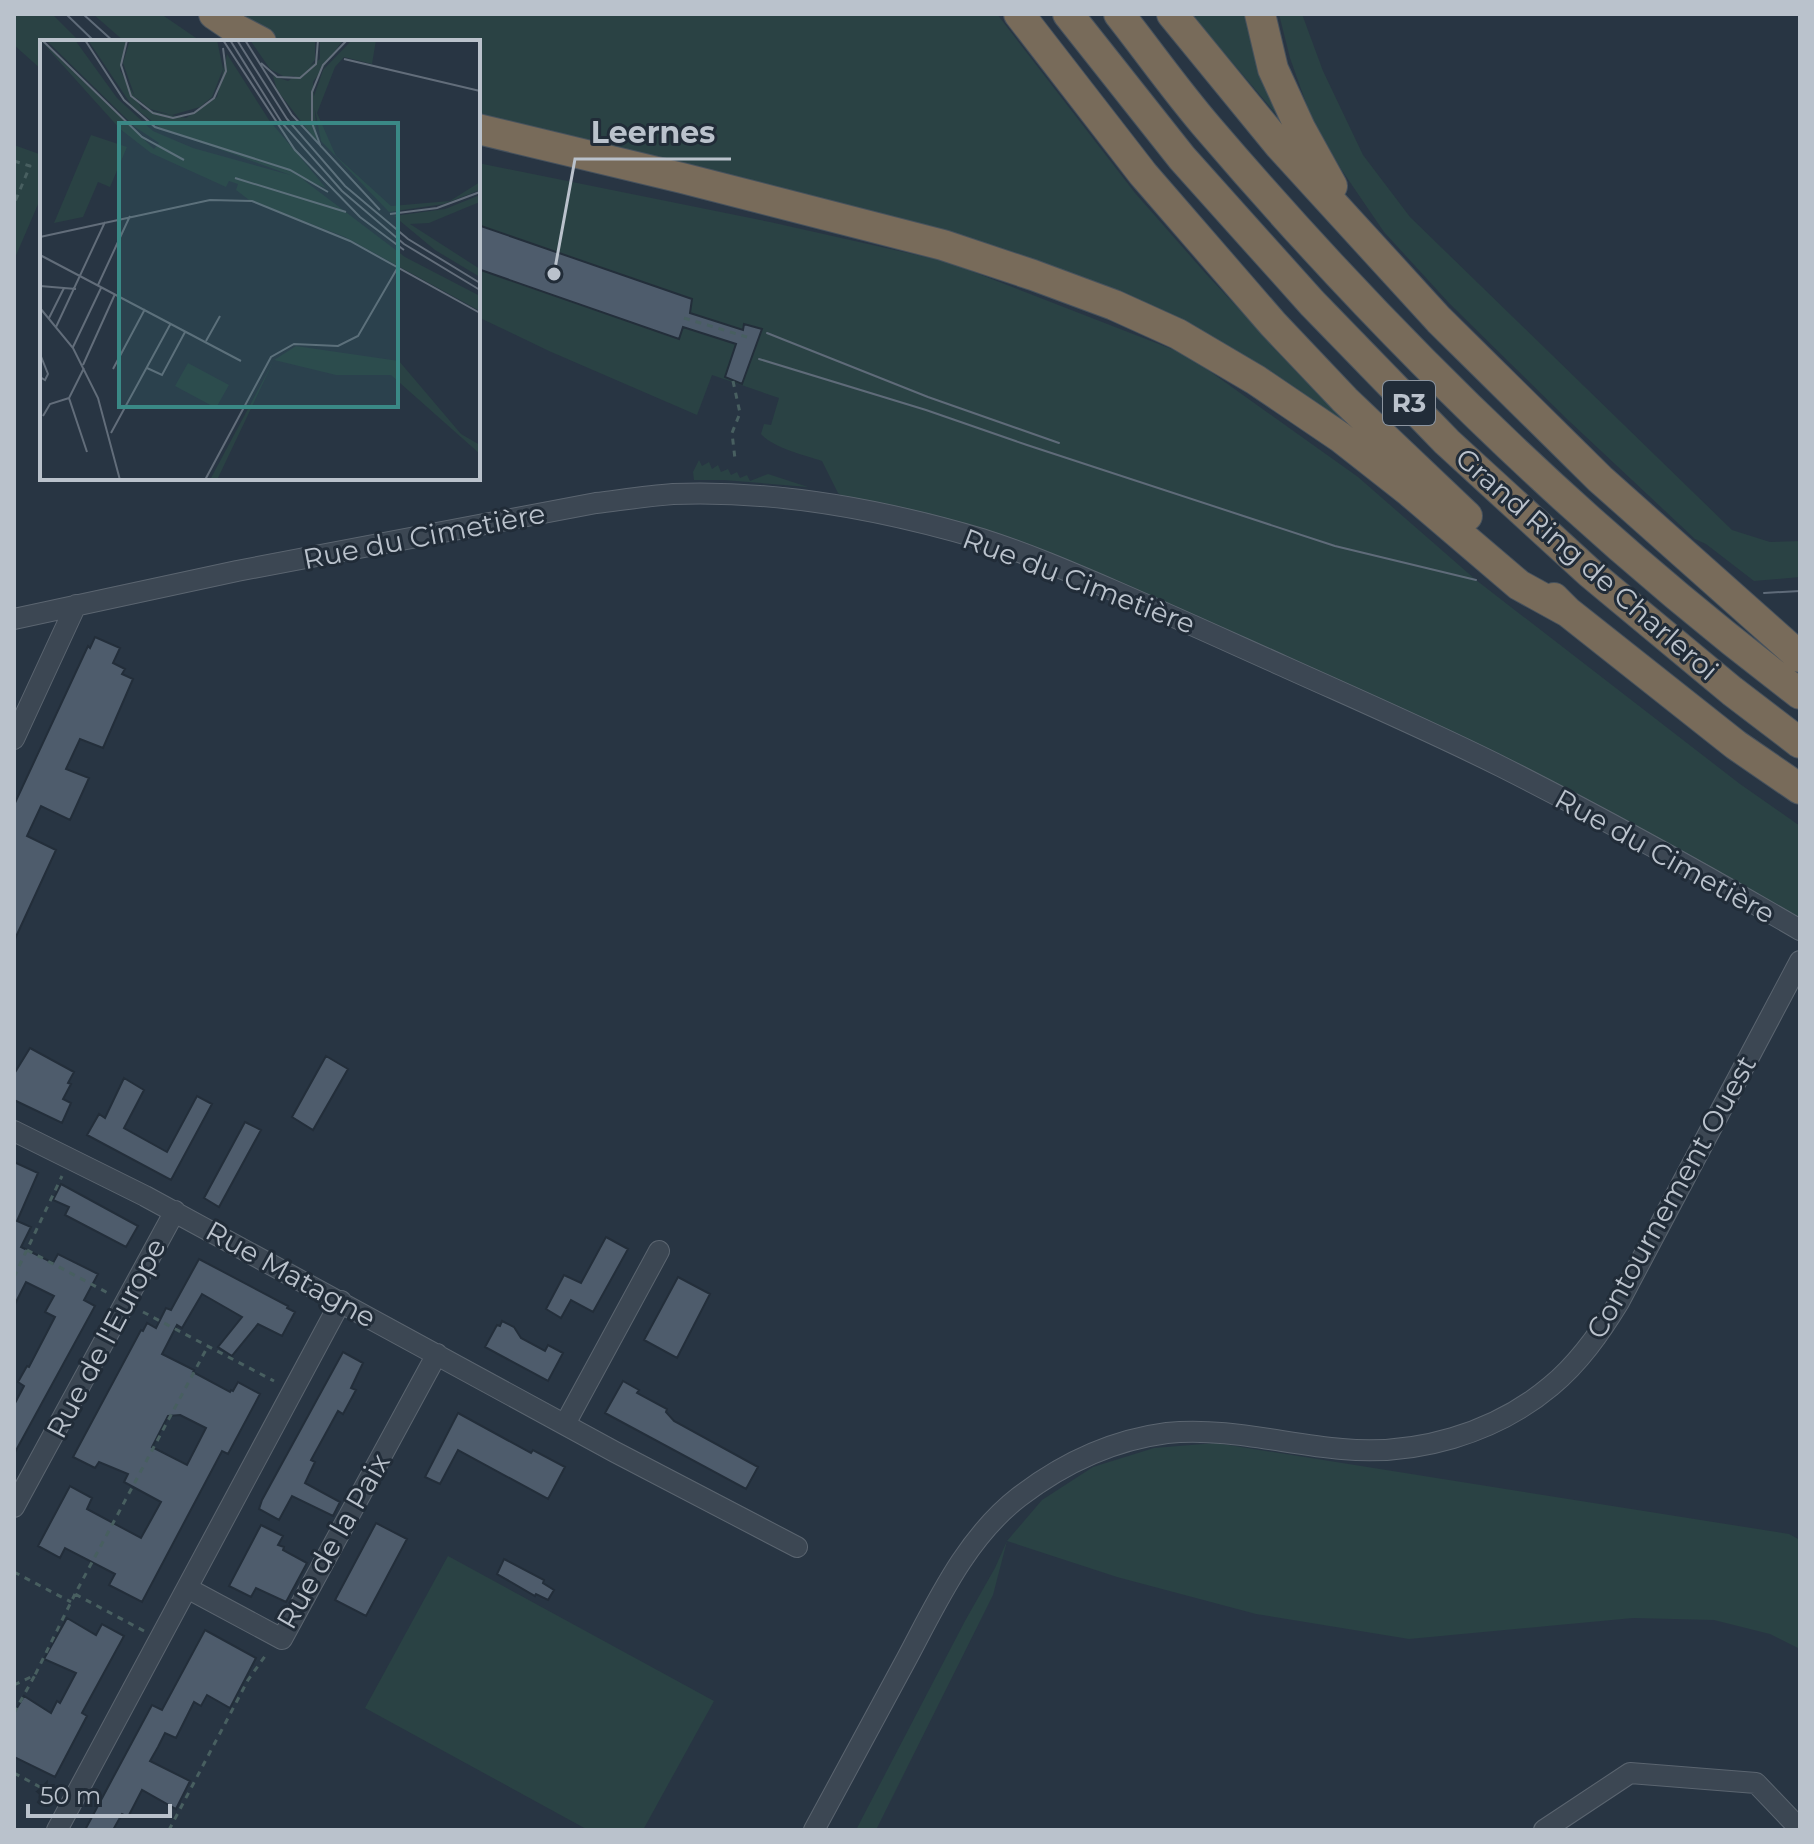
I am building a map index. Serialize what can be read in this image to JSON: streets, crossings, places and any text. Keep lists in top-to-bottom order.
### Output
{
  "streets": {
    "highway": ["R3", "Grand Ring de Charleroi"],
    "street": [
      "Rue du Cimetière",
      "Contournement Ouest",
      "Rue Matagne",
      "Rue de l'Europe",
      "Rue de la Paix"
    ]
  },
  "crossings": [
    ["Rue Matagne", "Rue de l'Europe"],
    ["Rue Matagne", "Rue de la Paix"]
  ],
  "places": ["Leernes"],
  "scale_bar": "50 m"
}
